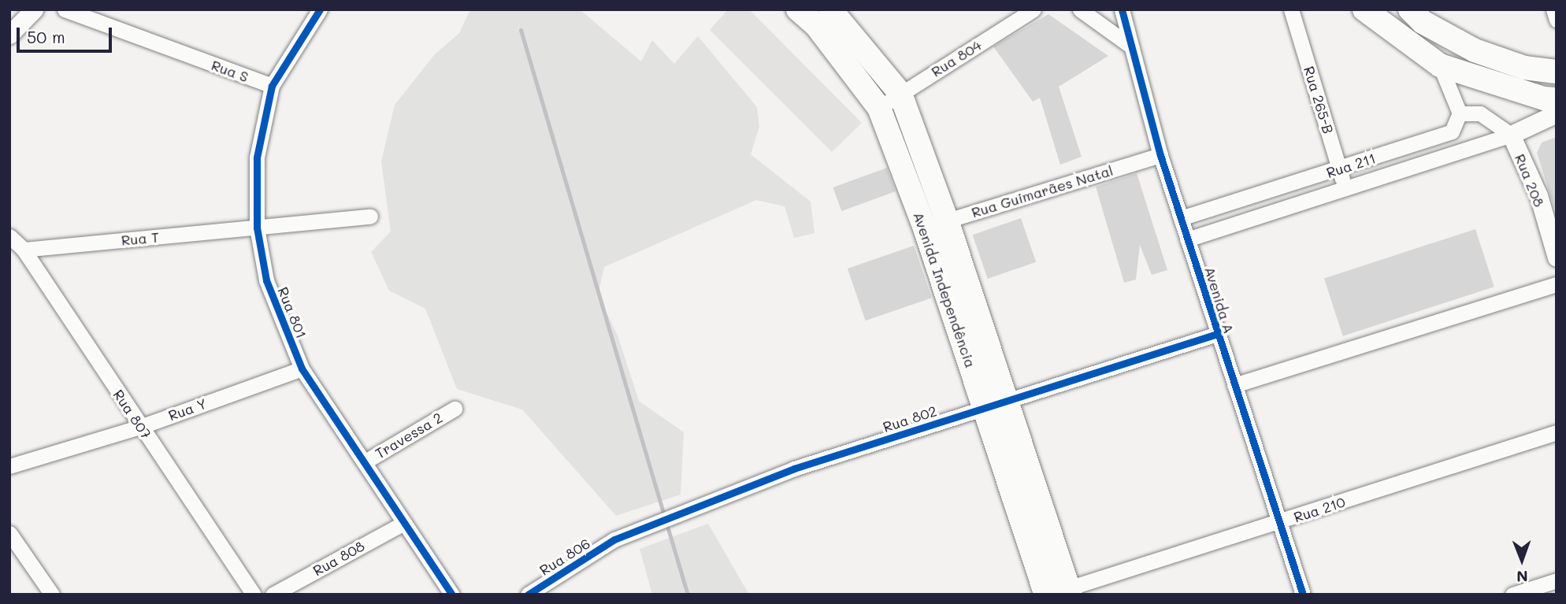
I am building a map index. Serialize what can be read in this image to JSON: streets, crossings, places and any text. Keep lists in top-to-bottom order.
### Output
{
  "streets": {
    "main road": ["Avenida Independência"],
    "street": [
      "Rua 804",
      "Rua S",
      "Rua 265-B",
      "Rua 211",
      "Rua 208",
      "Rua Guimarães Natal",
      "Rua T",
      "Avenida A",
      "Rua 801",
      "Rua Y",
      "Rua 807",
      "Rua 802",
      "Travessa 2",
      "Rua 210",
      "Rua 806",
      "Rua 808"
    ]
  },
  "crossings": [
    ["Rua 804", "Avenida Independência"],
    ["Rua S", "Rua 801"],
    ["Rua 265-B", "Rua 211"],
    ["Rua 211", "Rua 208"],
    ["Rua 211", "Avenida A"],
    ["Rua Guimarães Natal", "Avenida Independência"],
    ["Rua Guimarães Natal", "Avenida A"],
    ["Rua T", "Rua 801"],
    ["Rua T", "Rua 807"],
    ["Avenida Independência", "Rua 802"],
    ["Avenida Independência", "Rua 210"],
    ["Avenida A", "Rua 802"],
    ["Avenida A", "Rua 210"],
    ["Rua 801", "Rua Y"],
    ["Rua 801", "Travessa 2"],
    ["Rua 801", "Rua 808"],
    ["Rua Y", "Rua 807"],
    ["Rua 802", "Rua 806"]
  ],
  "scale_bar": "50 m",
  "north": "bottom"
}
